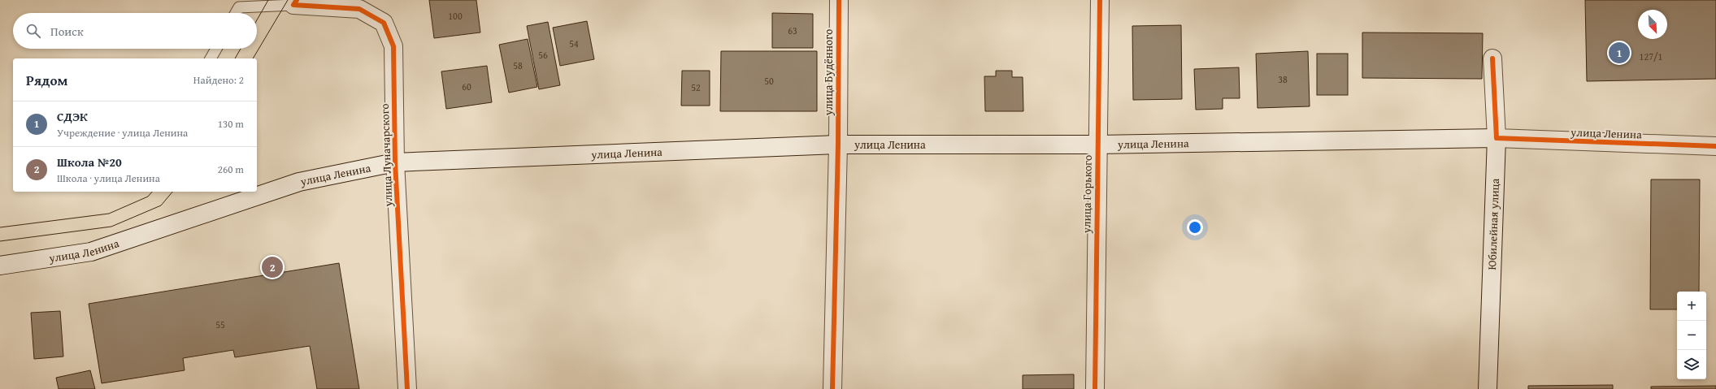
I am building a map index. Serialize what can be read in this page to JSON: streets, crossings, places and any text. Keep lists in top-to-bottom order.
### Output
{
  "streets": {
    "main road": [
      "улица Будённого",
      "улица Ленина",
      "улица Луначарского",
      "улица Горького",
      "Юбилейная улица"
    ]
  },
  "crossings": [
    ["улица Будённого", "улица Ленина"],
    ["улица Ленина", "улица Луначарского"],
    ["улица Ленина", "улица Горького"],
    ["улица Ленина", "Юбилейная улица"]
  ],
  "house_numbers": [
    "100",
    "63",
    "54",
    "56",
    "127/1",
    "58",
    "38",
    "50",
    "60",
    "52",
    "55"
  ],
  "north": "bottom right",
  "page": {
    "search": "Поиск",
    "pins": ["1", "2"],
    "heading": ["Рядом", "Найдено: 2"],
    "list": [
      {
        "mark": "1",
        "name": "СДЭК",
        "note": "Учреждение · улица Ленина",
        "value": "130 m"
      },
      {
        "mark": "2",
        "name": "Школа №20",
        "note": "Школа · улица Ленина",
        "value": "260 m"
      }
    ],
    "map_buttons": ["+", "−"]
  }
}
